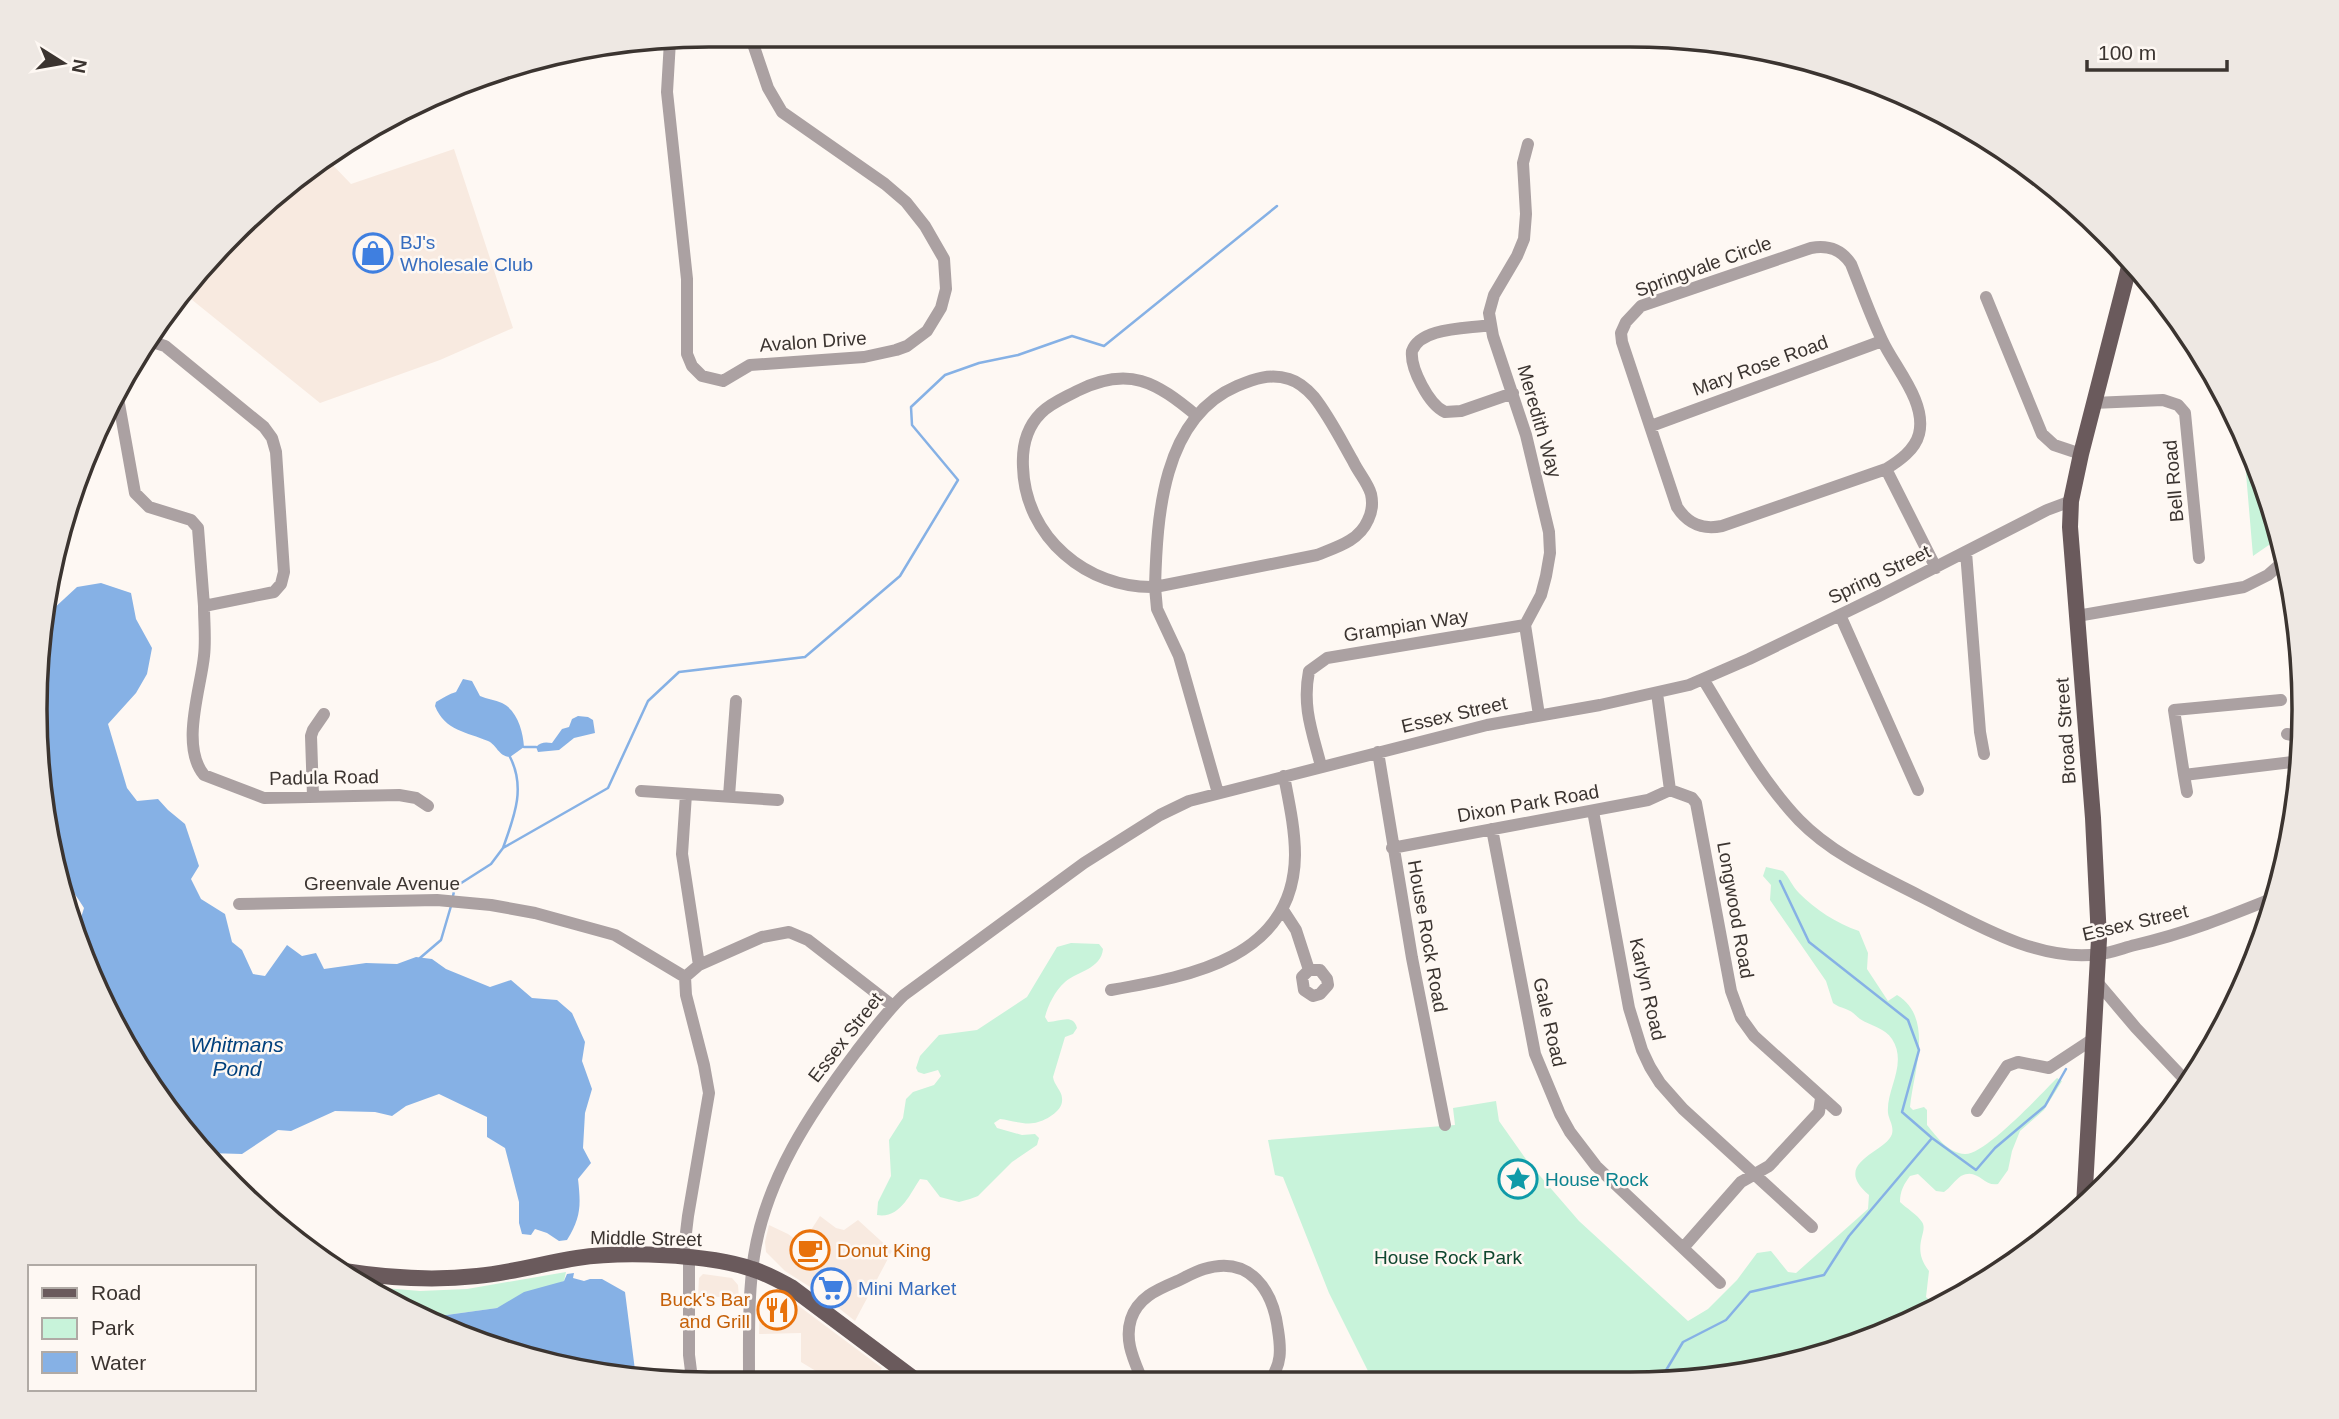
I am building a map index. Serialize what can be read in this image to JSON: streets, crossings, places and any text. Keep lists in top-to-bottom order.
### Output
{
  "streets": {
    "main road": ["Broad Street", "Middle Street"],
    "street": [
      "Springvale Circle",
      "Avalon Drive",
      "Mary Rose Road",
      "Meredith Way",
      "Bell Road",
      "Spring Street",
      "Grampian Way",
      "Essex Street",
      "Padula Road",
      "Dixon Park Road",
      "Greenvale Avenue",
      "Longwood Road",
      "House Rock Road",
      "Karlyn Road",
      "Gale Road"
    ]
  },
  "crossings": [
    ["Springvale Circle", "Mary Rose Road"],
    ["Meredith Way", "Grampian Way"],
    ["Bell Road", "Broad Street"],
    ["Spring Street", "Essex Street"],
    ["Spring Street", "Broad Street"],
    ["Grampian Way", "Essex Street"],
    ["Essex Street", "Broad Street"],
    ["Essex Street", "House Rock Road"],
    ["Essex Street", "Middle Street"],
    ["Dixon Park Road", "Longwood Road"],
    ["Dixon Park Road", "House Rock Road"],
    ["Dixon Park Road", "Karlyn Road"],
    ["Dixon Park Road", "Gale Road"]
  ],
  "water": ["Whitmans Pond"],
  "parks": ["House Rock Park"],
  "places": {
    "shop": ["BJ's Wholesale Club"],
    "place": ["House Rock"],
    "cafe": ["Donut King"],
    "supermarket": ["Mini Market"],
    "restaurant": ["Buck's Bar and Grill"]
  },
  "legend": ["Road", "Park", "Water"],
  "scale_bar": "100 m",
  "north": "right"
}
